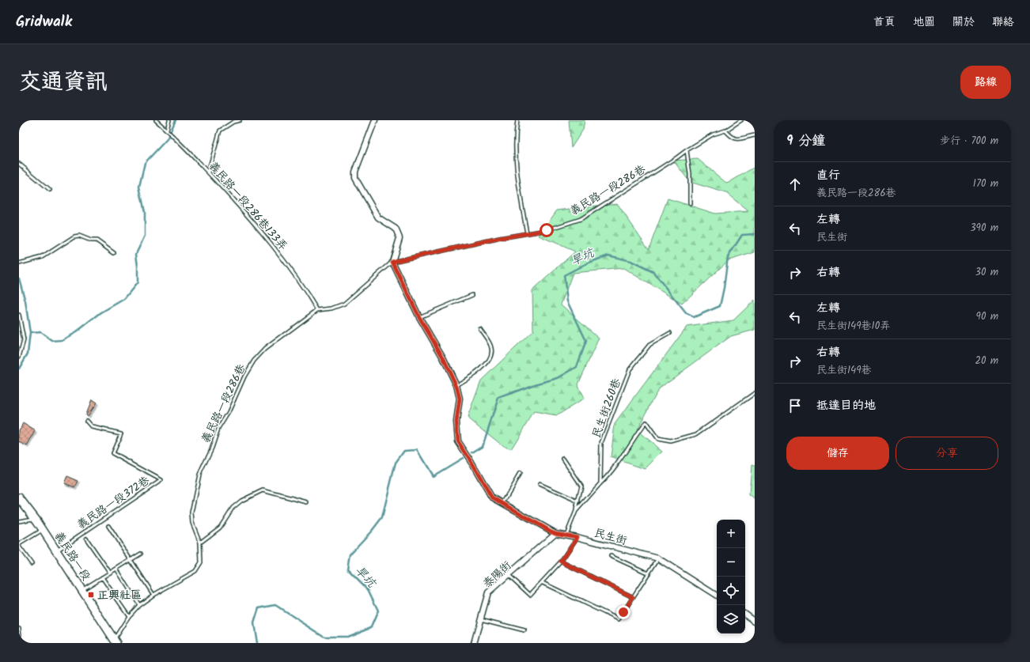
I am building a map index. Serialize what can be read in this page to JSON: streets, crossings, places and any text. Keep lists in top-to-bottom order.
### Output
{
  "streets": {
    "street": ["民生街", "義民路一段", "泰陽街"],
    "lane": [
      "義民路一段286巷",
      "義民路一段286巷133弄",
      "民生街260巷",
      "義民路一段372巷"
    ]
  },
  "crossings": [
    ["義民路一段286巷", "義民路一段286巷133弄"],
    ["義民路一段286巷", "民生街"],
    ["義民路一段286巷", "義民路一段"],
    ["義民路一段372巷", "義民路一段"],
    ["民生街", "泰陽街"]
  ],
  "water": ["旱坑"],
  "places": {
    "transit": ["正興社區"]
  },
  "page": {
    "header": "Gridwalk",
    "nav": [
      "首頁",
      "地圖",
      "關於",
      "聯絡"
    ],
    "title": "交通資訊",
    "buttons": [
      "路線",
      ["儲存", "分享"]
    ],
    "heading": ["9 分鐘", "步行 · 700 m"],
    "list": [
      ["直行", "義民路一段286巷", "170 m"],
      ["左轉", "民生街", "390 m"],
      ["右轉", "30 m"],
      ["左轉", "民生街149巷10弄", "90 m"],
      ["右轉", "民生街149巷", "20 m"],
      "抵達目的地"
    ],
    "map_buttons": ["+", "−"]
  }
}
